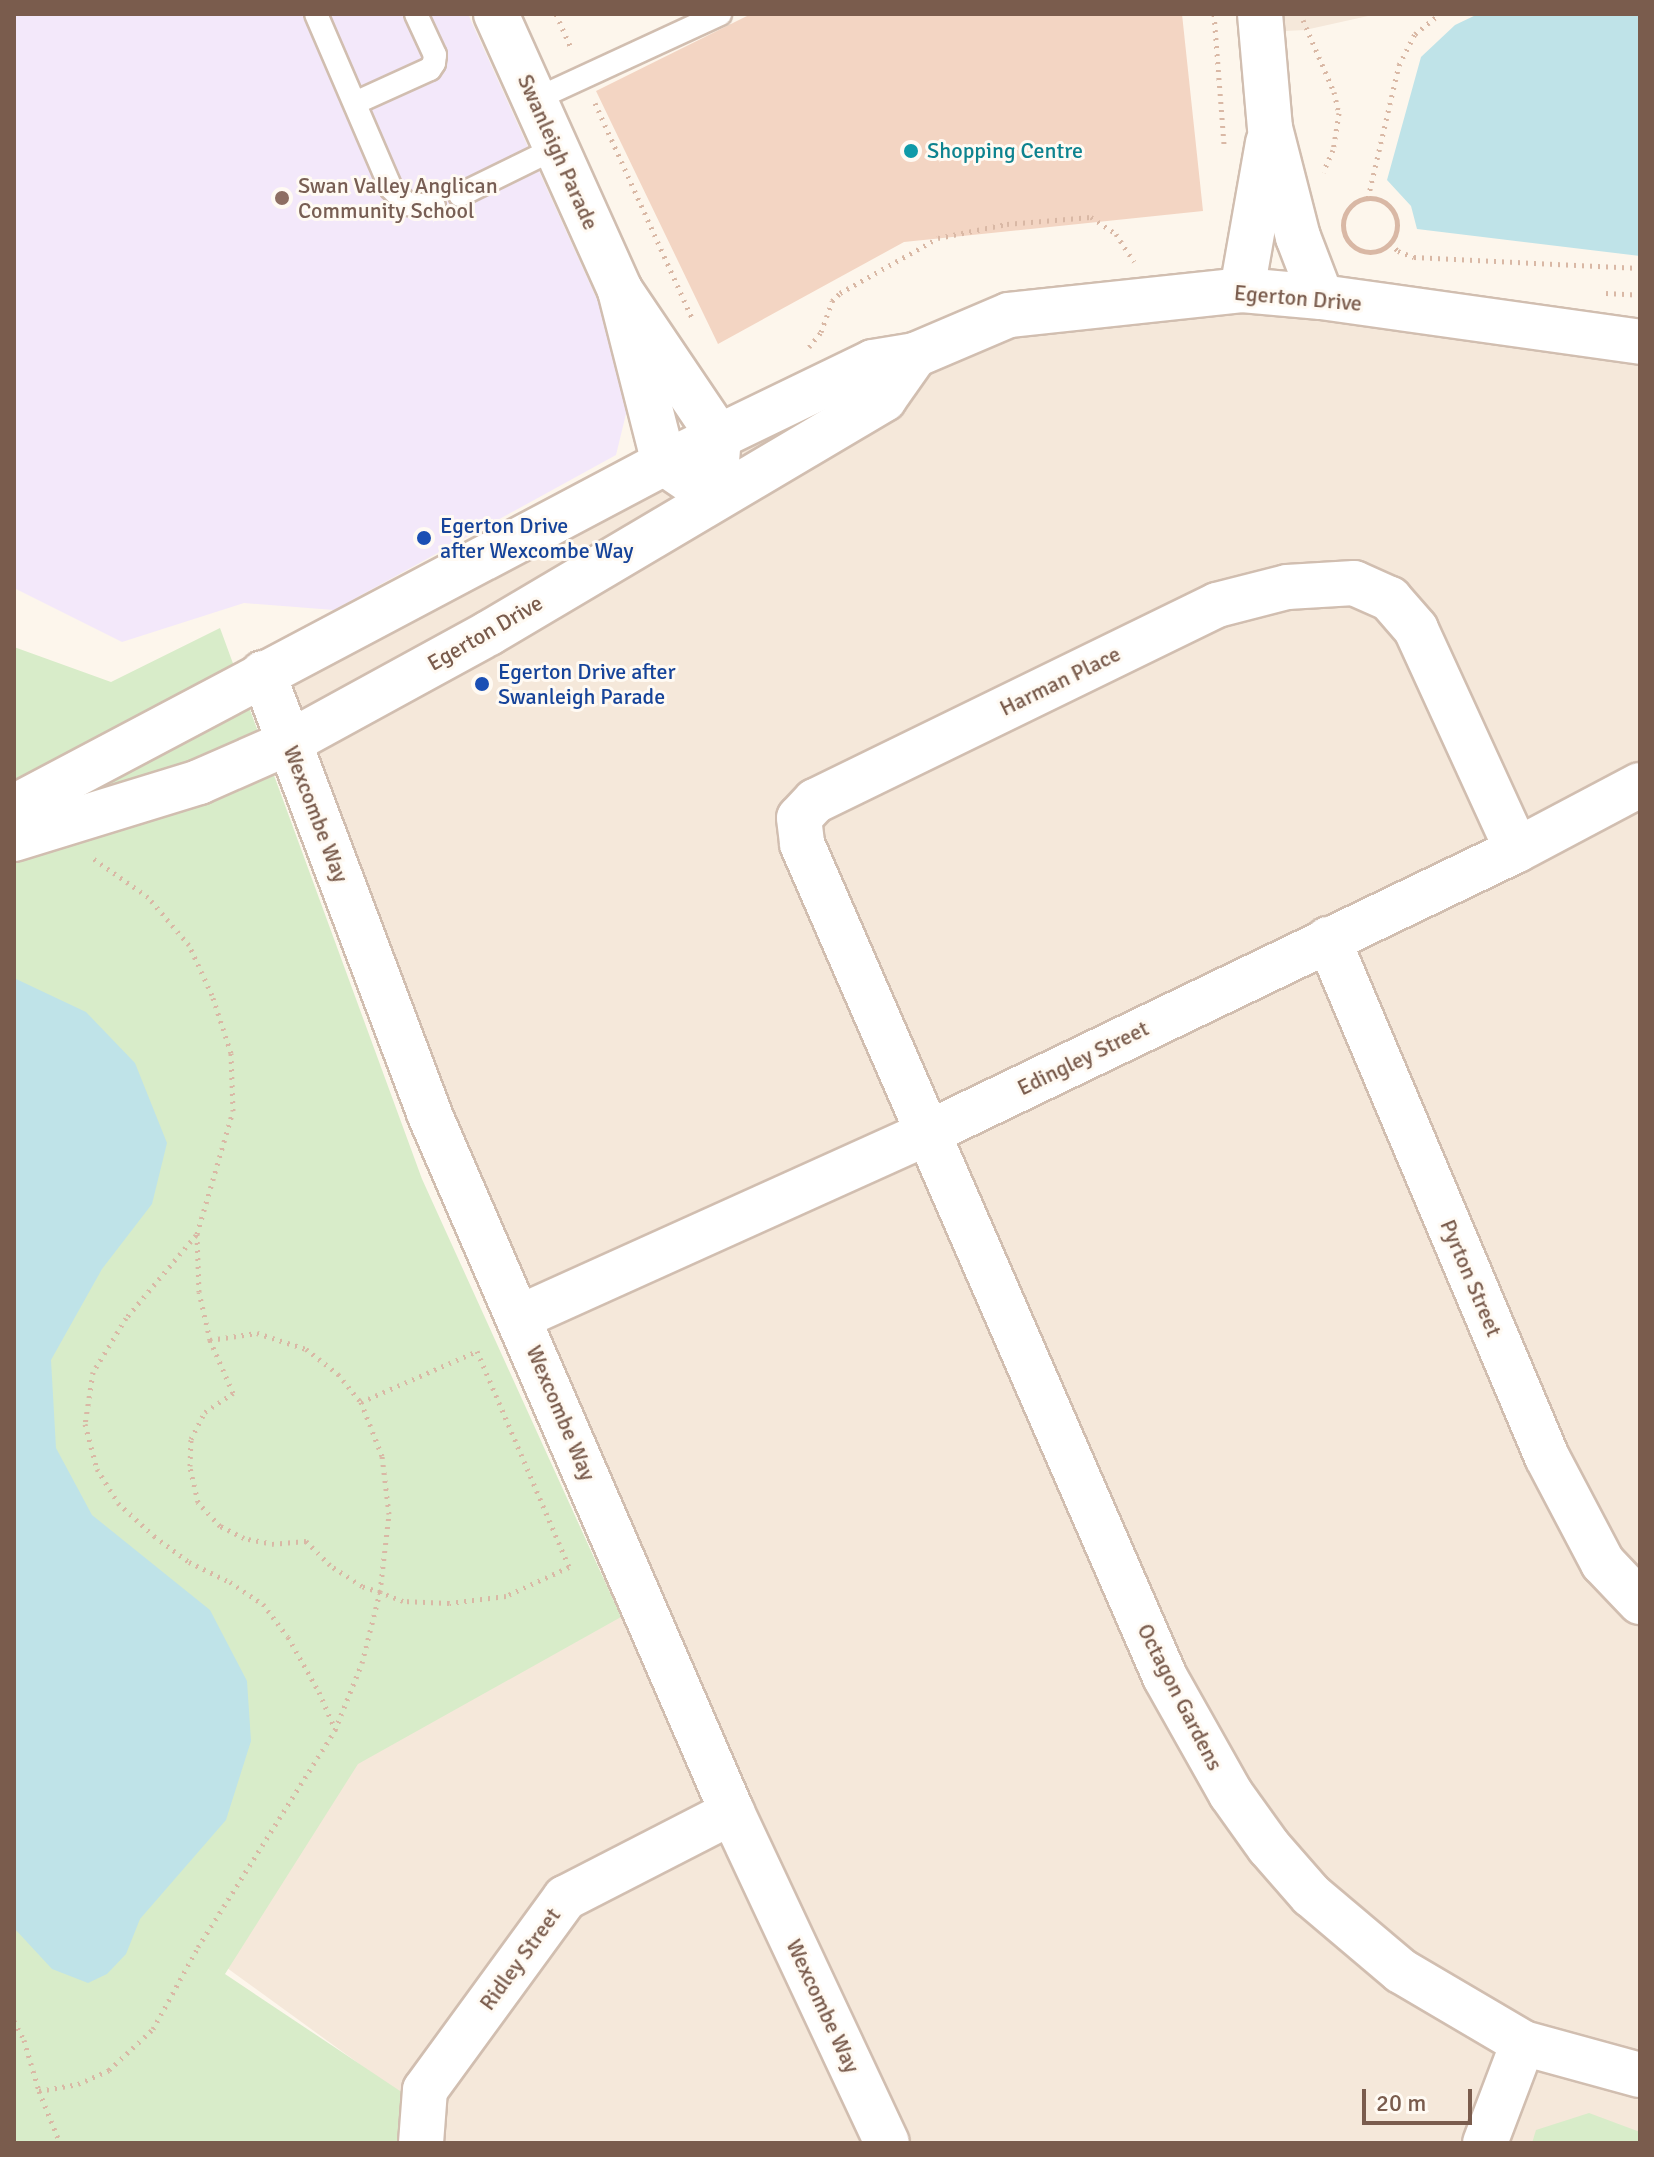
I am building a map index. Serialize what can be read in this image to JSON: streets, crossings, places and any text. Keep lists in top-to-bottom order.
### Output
{
  "streets": {
    "street": [
      "Swanleigh Parade",
      "Egerton Drive",
      "Harman Place",
      "Wexcombe Way",
      "Edingley Street",
      "Pyrton Street",
      "Octagon Gardens",
      "Ridley Street"
    ]
  },
  "crossings": [
    ["Swanleigh Parade", "Egerton Drive"],
    ["Egerton Drive", "Wexcombe Way"],
    ["Harman Place", "Edingley Street"],
    ["Harman Place", "Octagon Gardens"],
    ["Wexcombe Way", "Edingley Street"],
    ["Wexcombe Way", "Ridley Street"],
    ["Edingley Street", "Pyrton Street"],
    ["Edingley Street", "Octagon Gardens"]
  ],
  "places": [
    "Shopping Centre",
    "Swan Valley Anglican Community School",
    "Egerton Drive after Wexcombe Way",
    "Egerton Drive after Swanleigh Parade"
  ],
  "scale_bar": "20 m"
}
